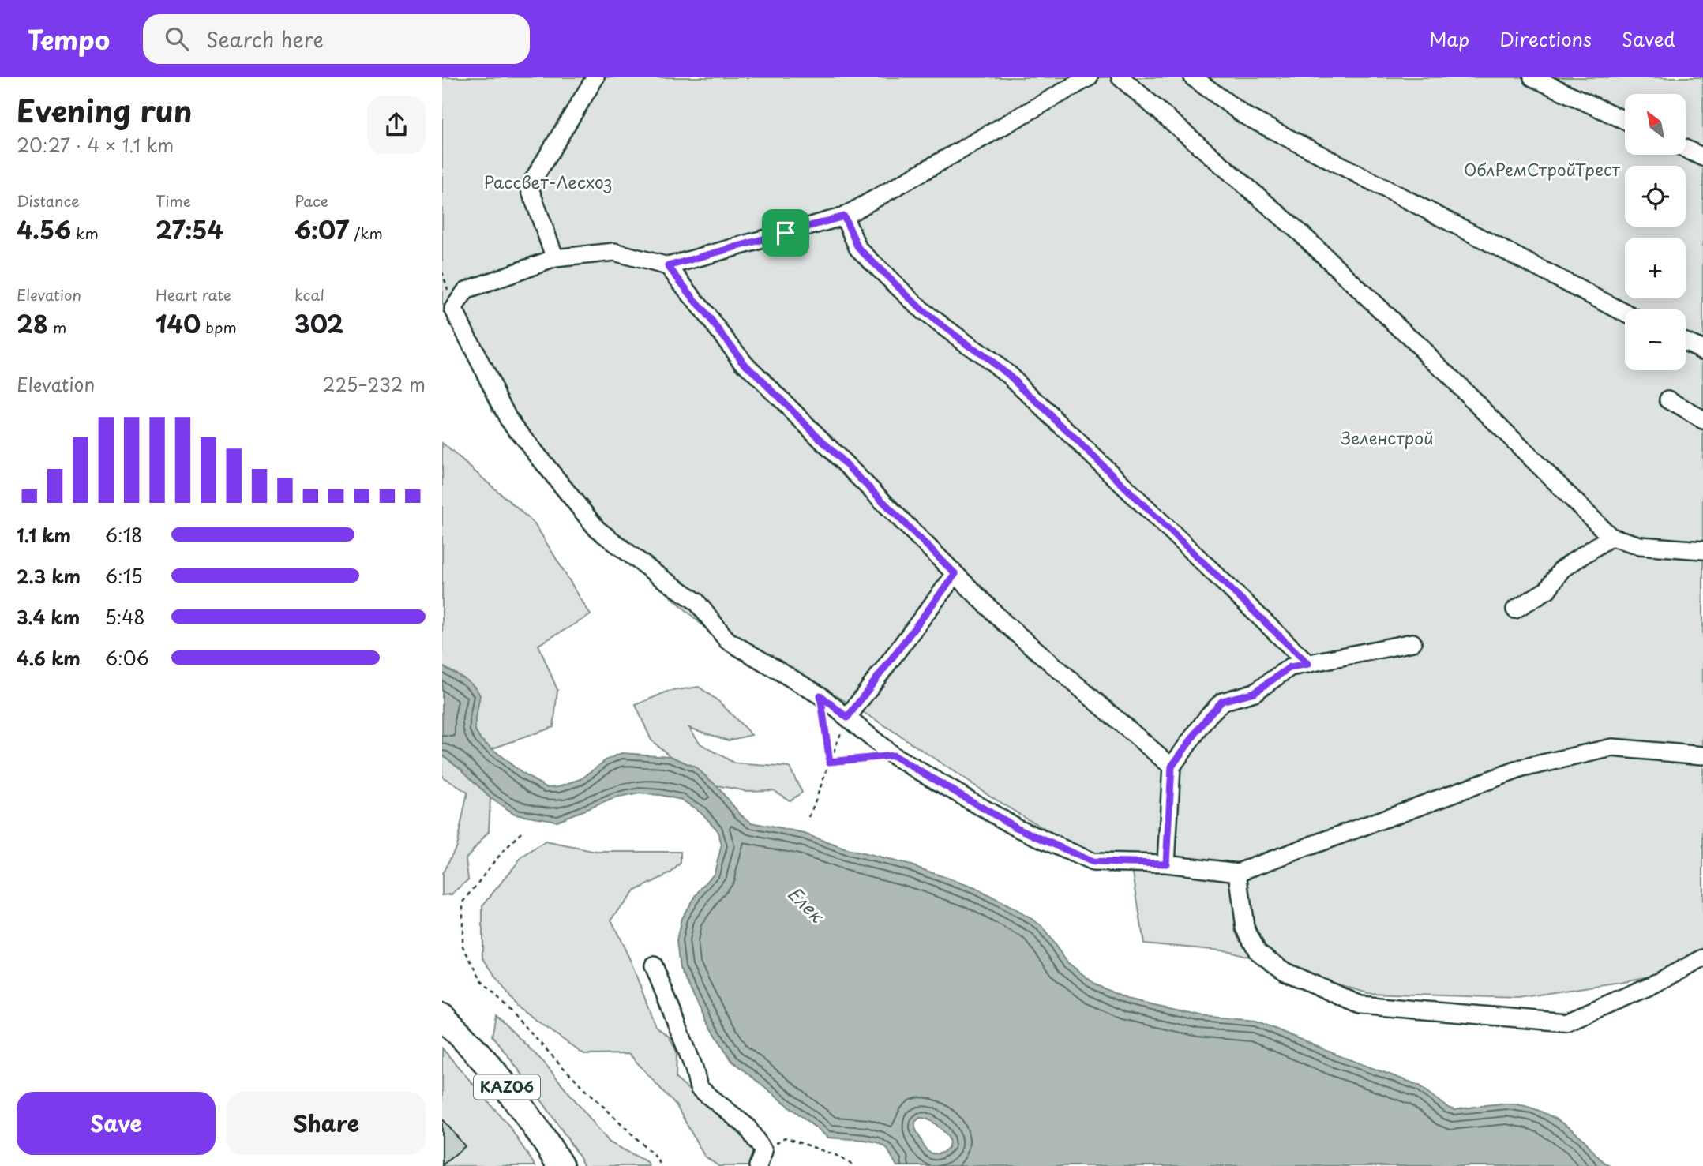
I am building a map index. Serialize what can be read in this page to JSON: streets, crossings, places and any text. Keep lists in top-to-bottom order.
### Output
{
  "streets": {
    "highway": ["KАZ06"]
  },
  "water": ["Елек"],
  "parks": ["ОблРемСтройТрест", "Рассвет-Лесхоз", "Зеленстрой"],
  "north": "top left",
  "page": {
    "header": "Tempo",
    "search": "Search here",
    "nav": ["Map", "Directions", "Saved"],
    "heading": ["Evening run", "20:27 · 4 × 1.1 km"],
    "map_buttons": ["+", "−"],
    "stats": [
      ["Distance", "4.56 km"],
      ["Time", "27:54"],
      ["Pace", "6:07 /km"],
      ["Elevation", "28 m"],
      ["Heart rate", "140 bpm"],
      ["kcal", "302"]
    ],
    "chart": ["Elevation", "225–232 m"],
    "list": [
      {
        "name": "1.1 km",
        "note": "6:18"
      },
      {
        "name": "2.3 km",
        "note": "6:15"
      },
      {
        "name": "3.4 km",
        "note": "5:48"
      },
      {
        "name": "4.6 km",
        "note": "6:06"
      }
    ],
    "buttons": ["Save", "Share"]
  }
}
